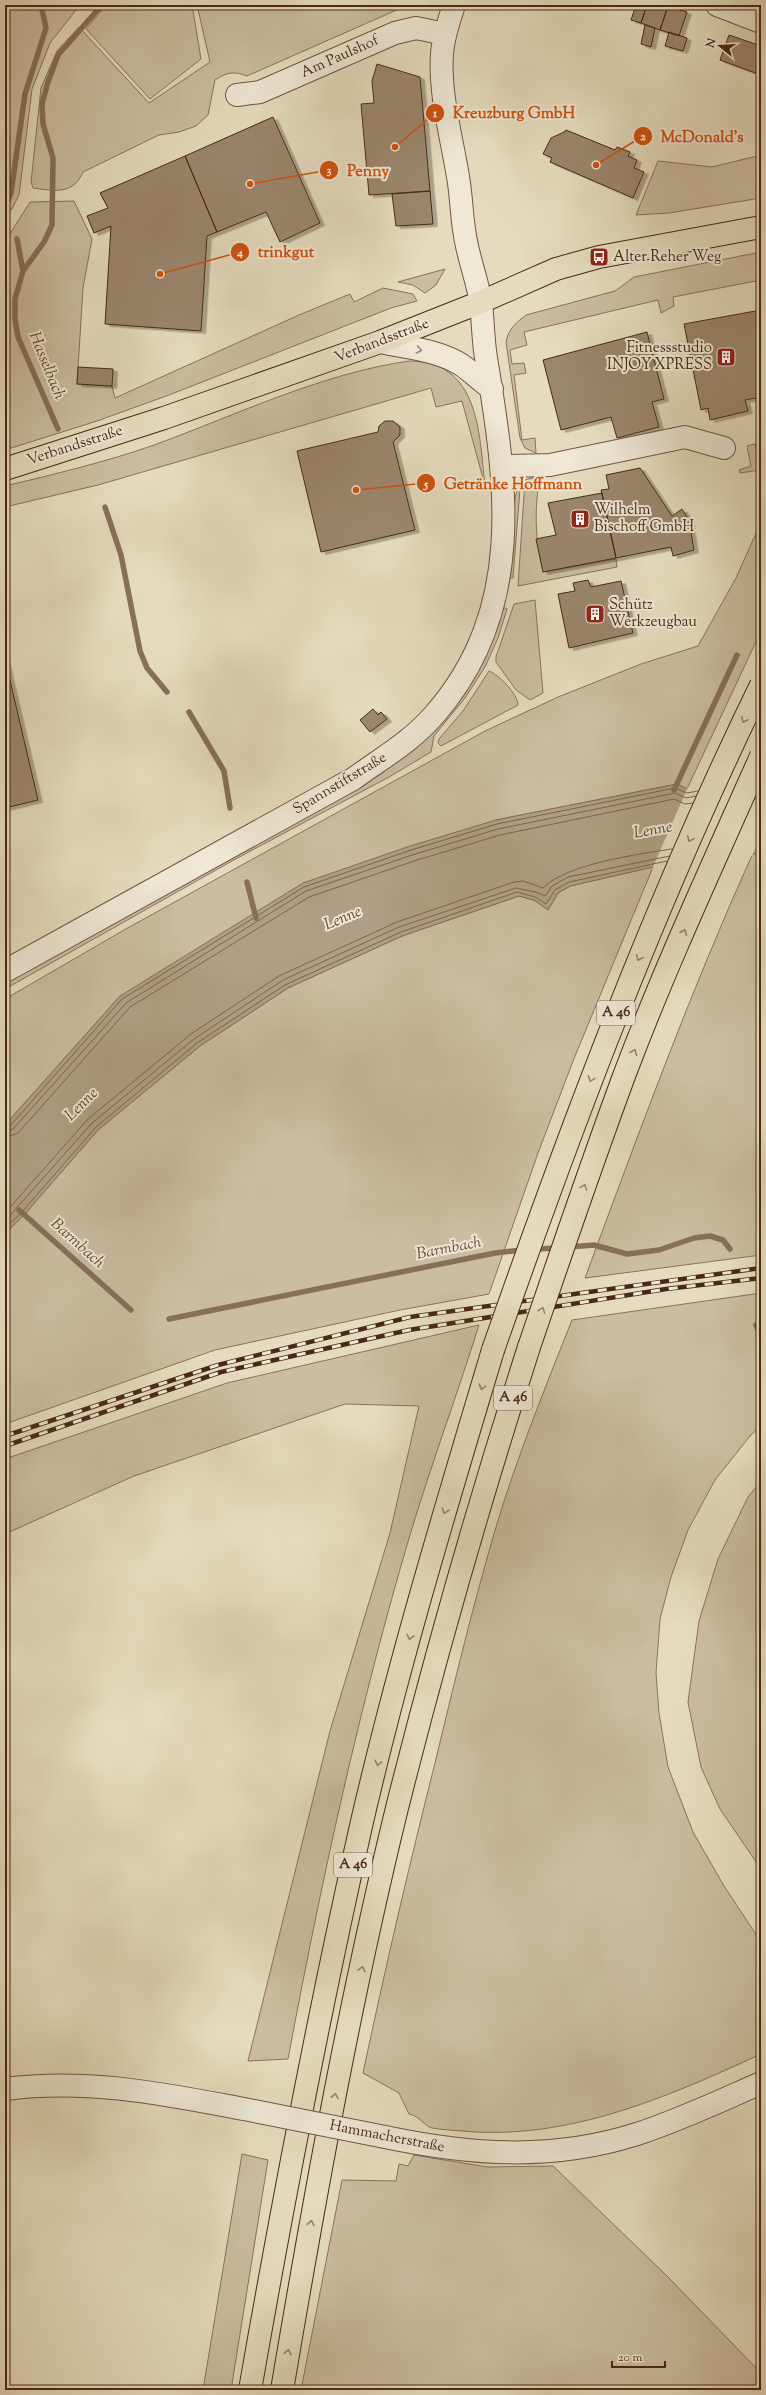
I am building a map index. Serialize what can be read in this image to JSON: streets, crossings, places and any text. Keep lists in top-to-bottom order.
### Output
{
  "streets": {
    "main road": ["Verbandsstraße", "A 46"],
    "street": ["Am Paulshof", "Spannstiftstraße", "Hammacherstraße"]
  },
  "crossings": [
    ["Verbandsstraße", "Spannstiftstraße"]
  ],
  "water": ["Hasselbach", "Lenne", "Barmbach"],
  "places": {
    "other": [
      "Kreuzburg GmbH",
      "McDonald's",
      "Penny",
      "trinkgut",
      "Getränke Hoffmann"
    ],
    "bus stop": ["Alter Reher Weg"],
    "building": ["Fitnessstudio INJOY XPRESS", "Wilhelm Bischoff GmbH", "Schütz Werkzeugbau"]
  },
  "scale_bar": "20 m",
  "north": "left"
}
